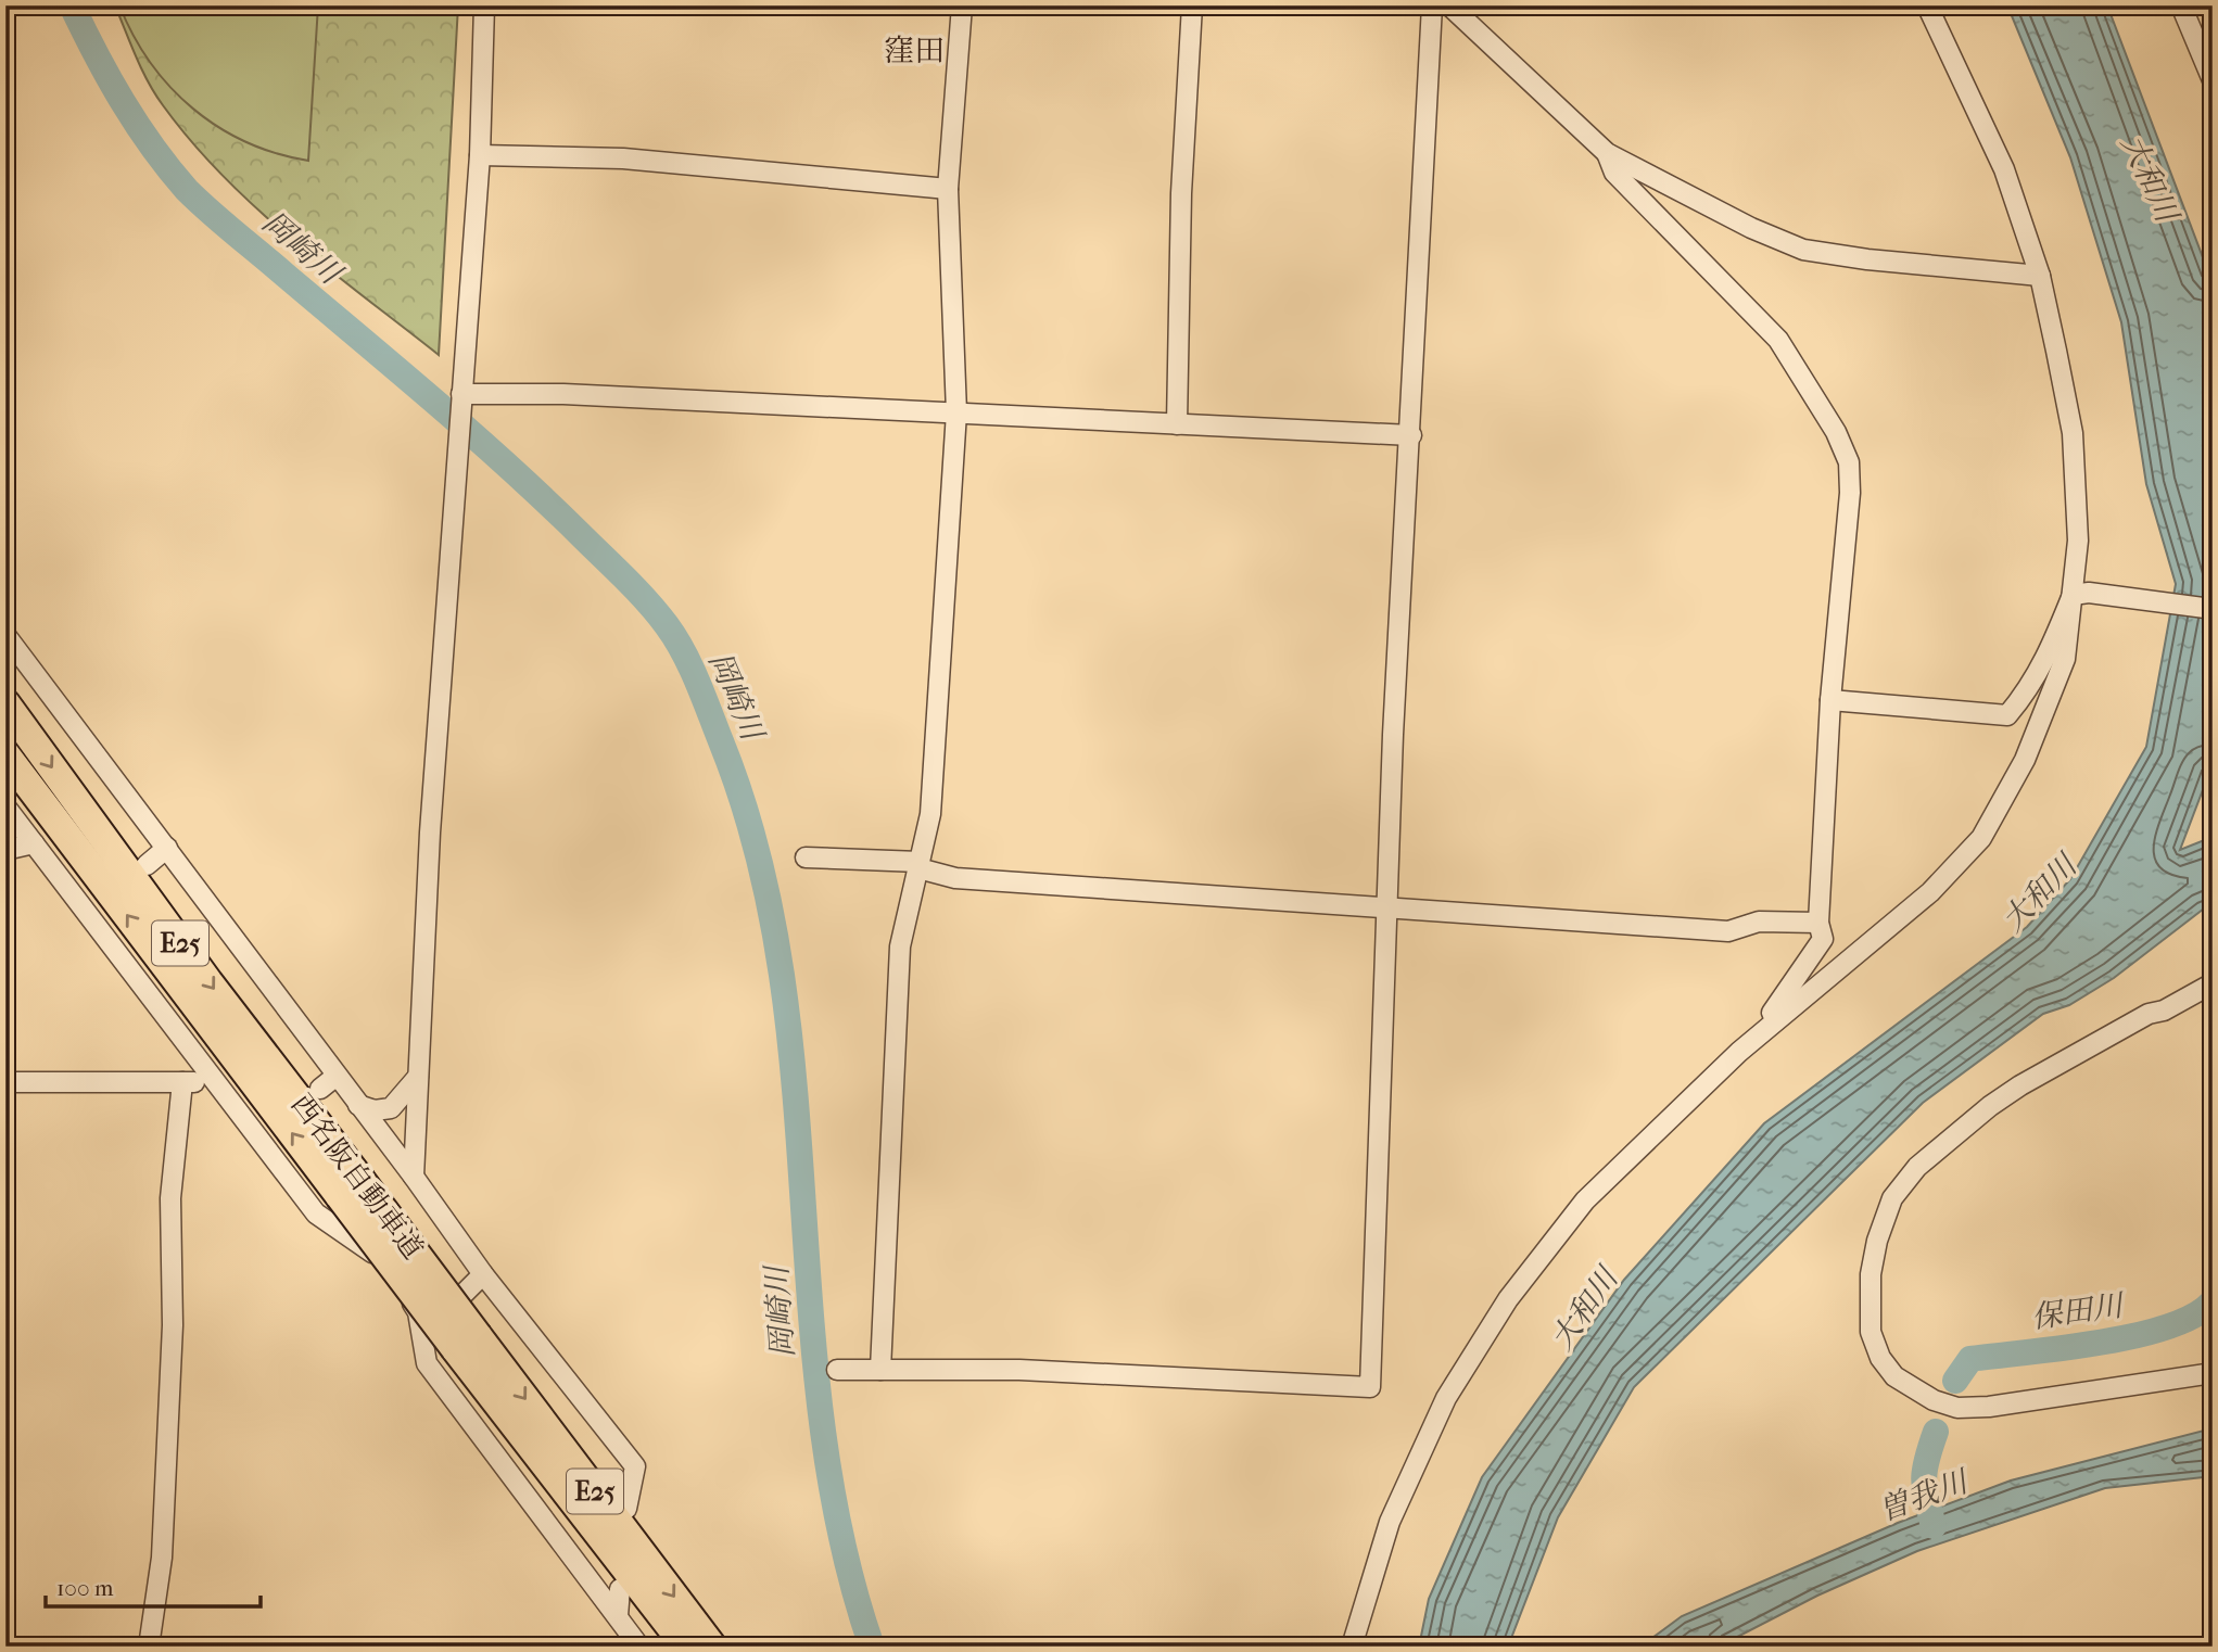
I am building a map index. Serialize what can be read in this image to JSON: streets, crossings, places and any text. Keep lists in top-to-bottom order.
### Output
{
  "streets": {
    "highway": ["E25", "西名阪自動車道"]
  },
  "districts": ["窪田"],
  "water": [
    "大和川",
    "岡崎川",
    "保田川",
    "曽我川"
  ],
  "scale_bar": "100 m"
}
